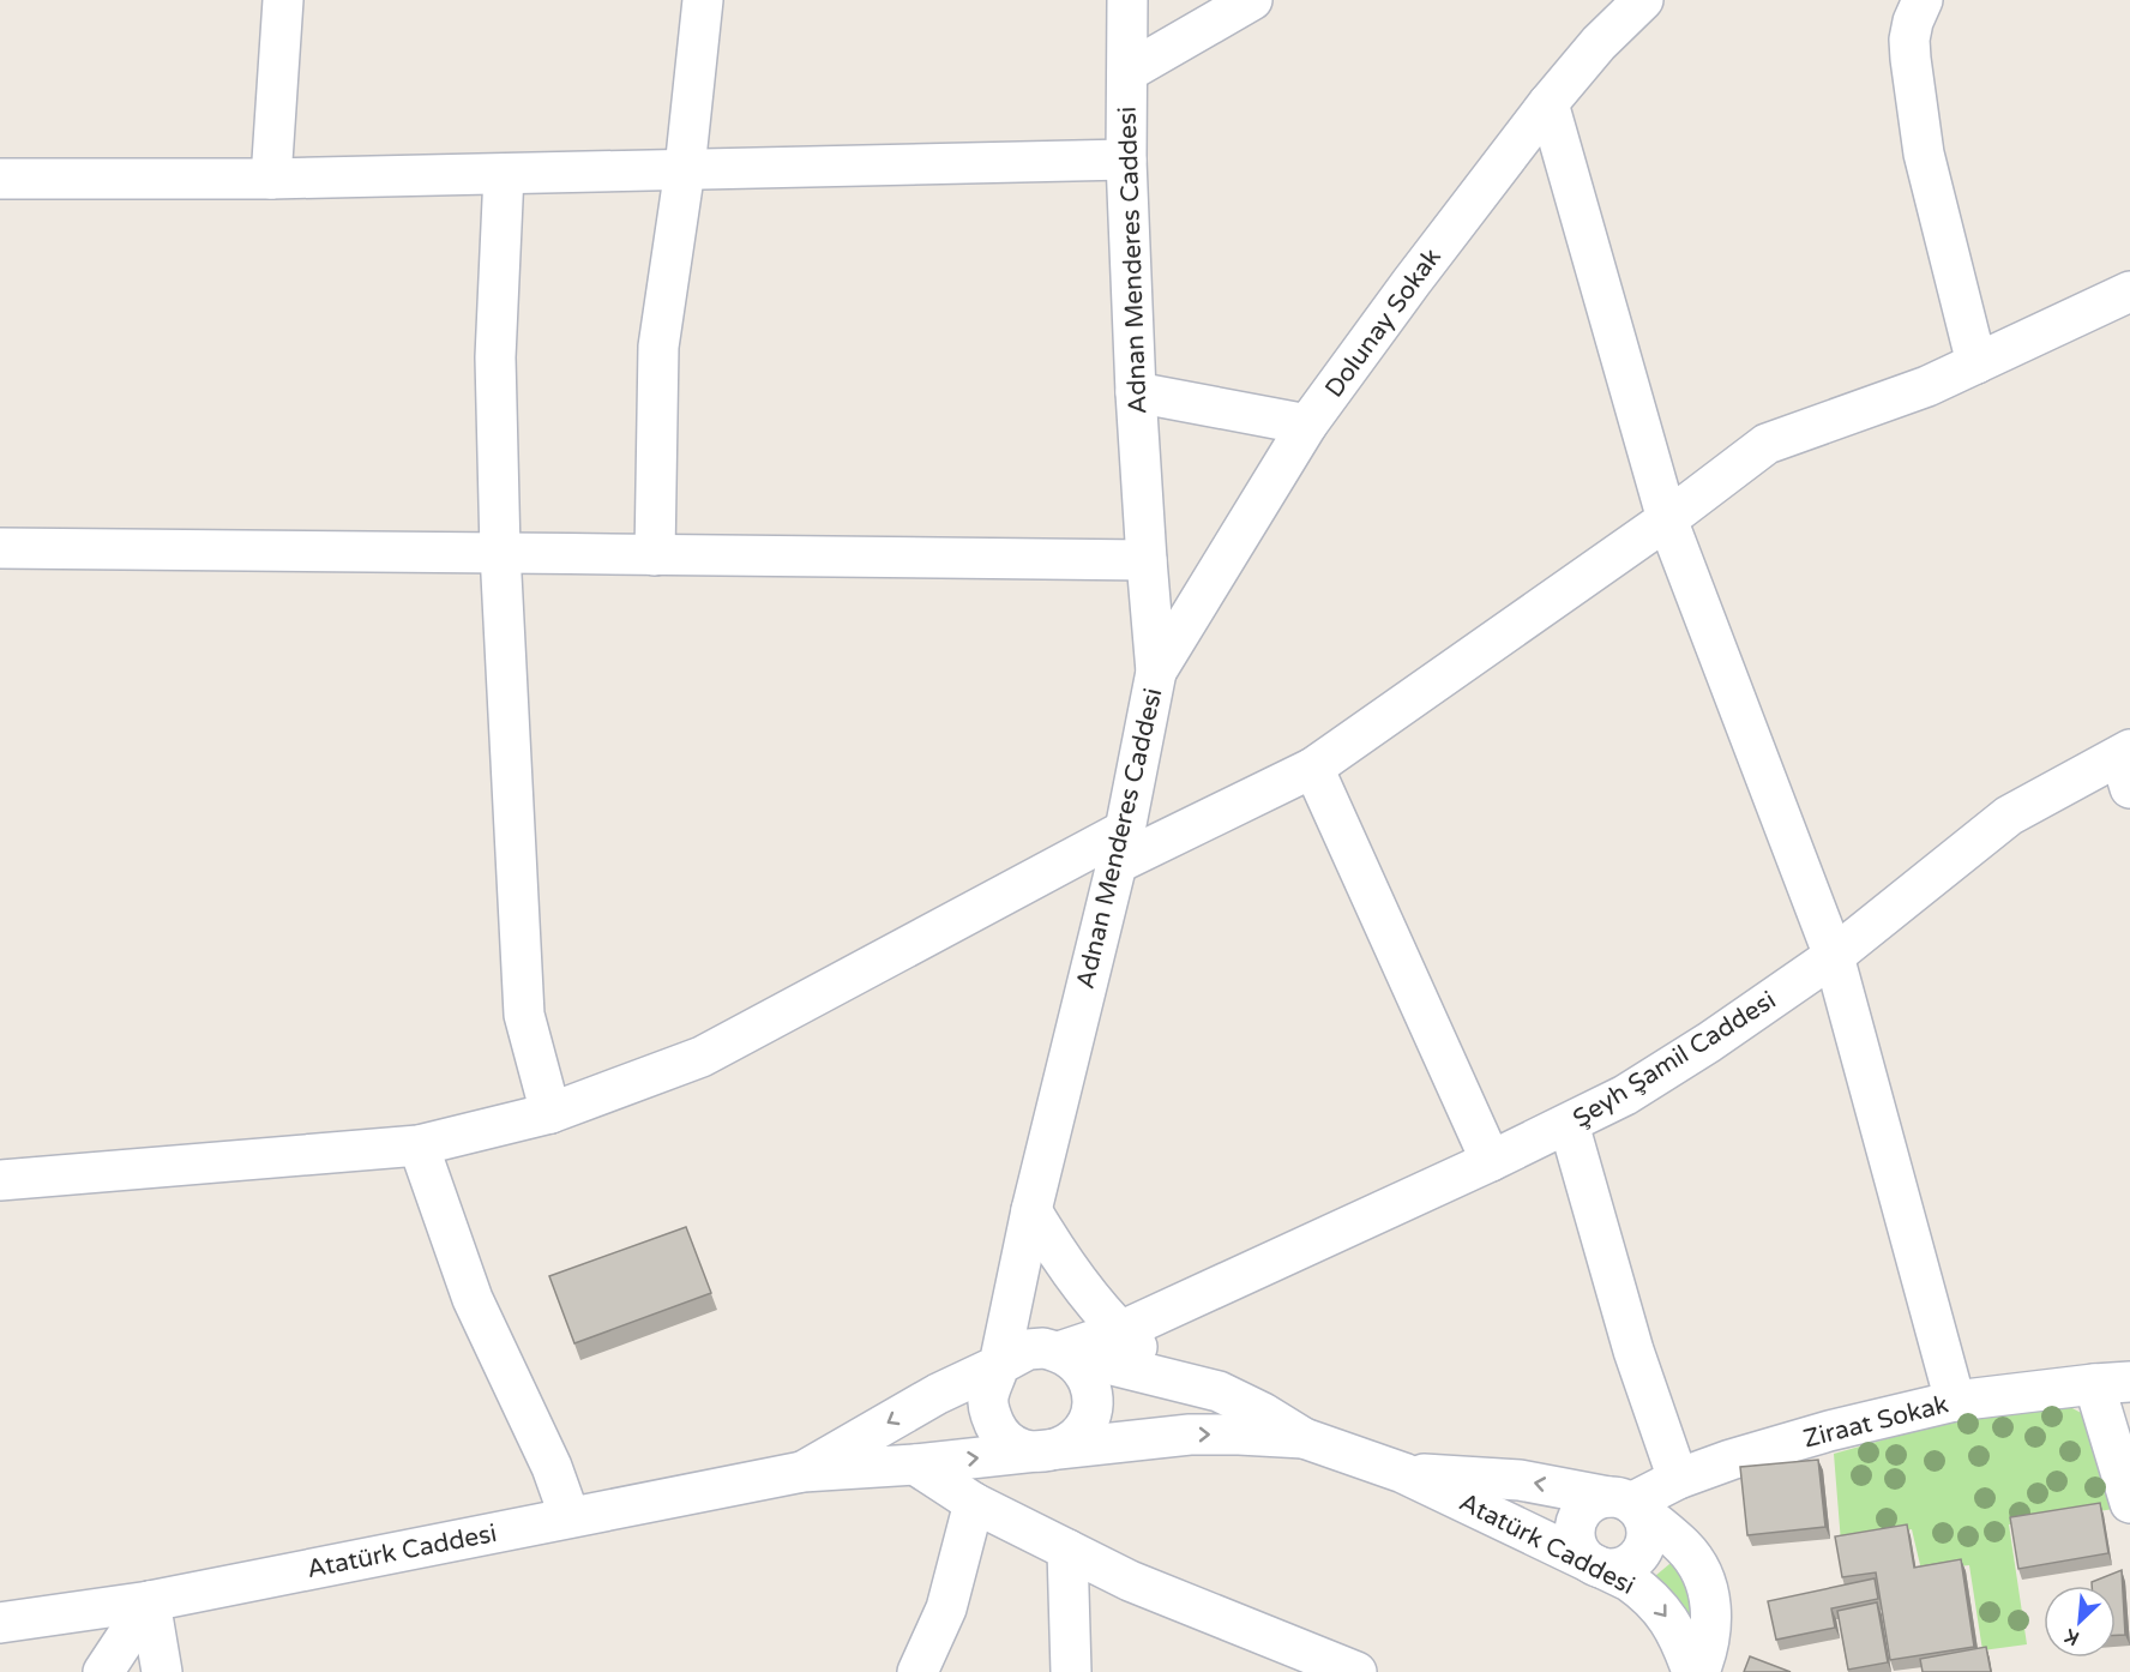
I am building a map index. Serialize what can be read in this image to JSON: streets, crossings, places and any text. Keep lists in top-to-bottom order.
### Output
{
  "streets": {
    "street": [
      "Adnan Menderes Caddesi",
      "Dolunay Sokak",
      "Şeyh Şamil Caddesi",
      "Ziraat Sokak",
      "Atatürk Caddesi"
    ]
  },
  "crossings": [
    ["Adnan Menderes Caddesi", "Dolunay Sokak"],
    ["Ziraat Sokak", "Atatürk Caddesi"]
  ],
  "north": "bottom left"
}
